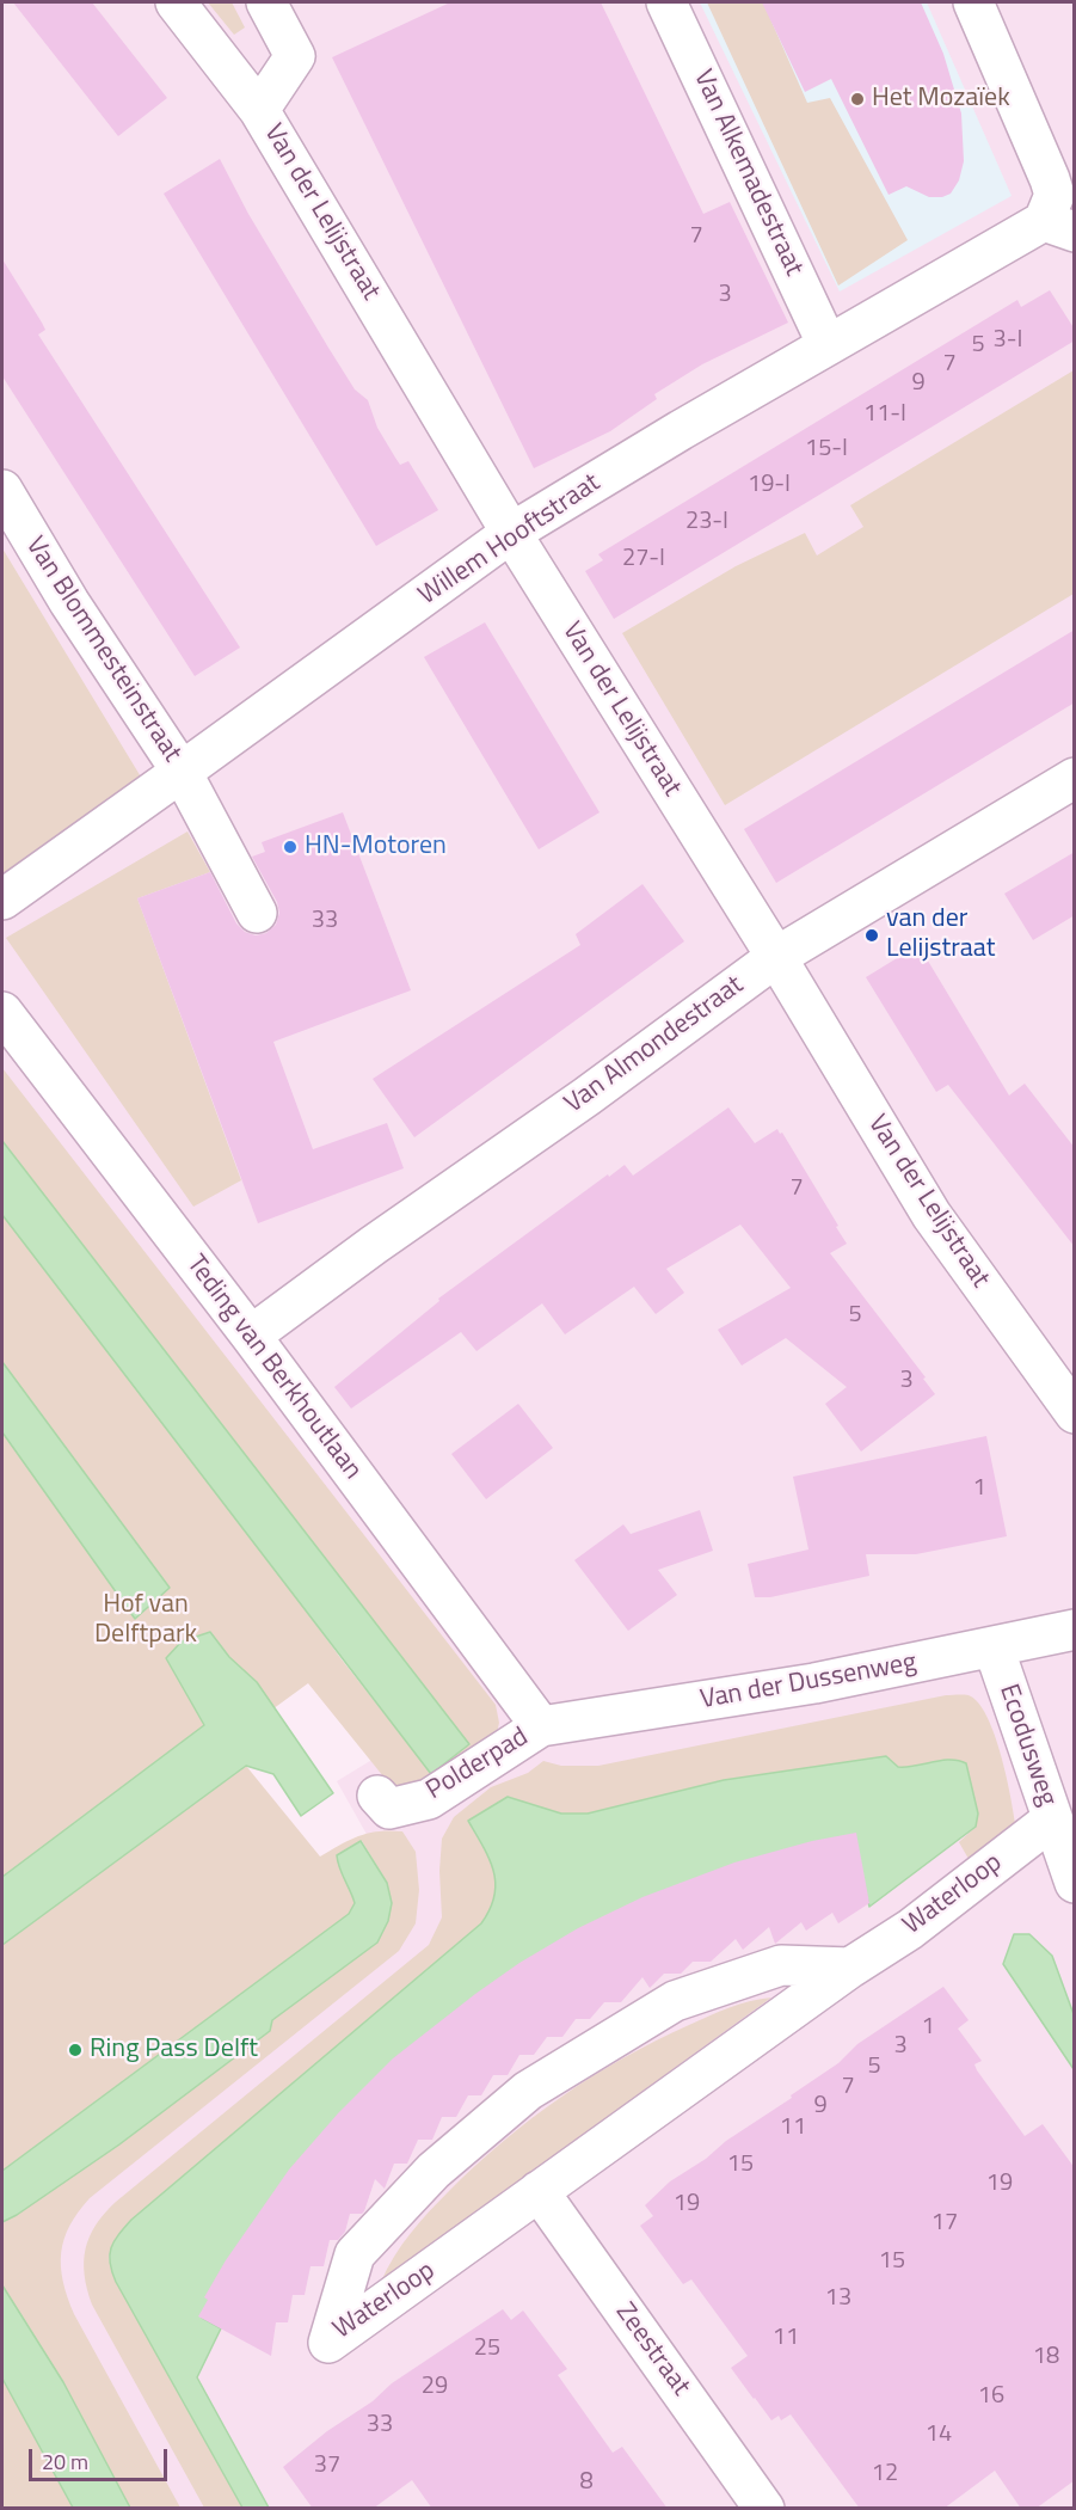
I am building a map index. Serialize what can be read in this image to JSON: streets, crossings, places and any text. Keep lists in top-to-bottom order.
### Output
{
  "streets": {
    "street": [
      "Van Alkemadestraat",
      "Van der Lelijstraat",
      "Willem Hooftstraat",
      "Van Blommesteinstraat",
      "Van Almondestraat",
      "Teding van Berkhoutlaan",
      "Van der Dussenweg",
      "Ecodusweg",
      "Polderpad",
      "Waterloop",
      "Zeestraat"
    ]
  },
  "crossings": [
    ["Van Alkemadestraat", "Willem Hooftstraat"],
    ["Van der Lelijstraat", "Willem Hooftstraat"],
    ["Van der Lelijstraat", "Van Almondestraat"],
    ["Willem Hooftstraat", "Van Blommesteinstraat"],
    ["Van Almondestraat", "Teding van Berkhoutlaan"],
    ["Teding van Berkhoutlaan", "Van der Dussenweg"],
    ["Teding van Berkhoutlaan", "Polderpad"],
    ["Van der Dussenweg", "Ecodusweg"],
    ["Van der Dussenweg", "Polderpad"],
    ["Ecodusweg", "Waterloop"],
    ["Waterloop", "Zeestraat"]
  ],
  "parks": ["Hof van Delftpark"],
  "places": [
    "Het Mozaïek",
    "HN-Motoren",
    "van der Lelijstraat",
    "Ring Pass Delft"
  ],
  "house_numbers": [
    "7",
    "3",
    "3-I",
    "5",
    "7",
    "9",
    "11-I",
    "15-I",
    "19-I",
    "23-I",
    "27-I",
    "33",
    "7",
    "5",
    "3",
    "1",
    "1",
    "3",
    "5",
    "7",
    "9",
    "11",
    "15",
    "19",
    "19",
    "17",
    "15",
    "13",
    "11",
    "25",
    "18",
    "29",
    "16",
    "33",
    "14",
    "37",
    "12",
    "8"
  ],
  "scale_bar": "20 m"
}
